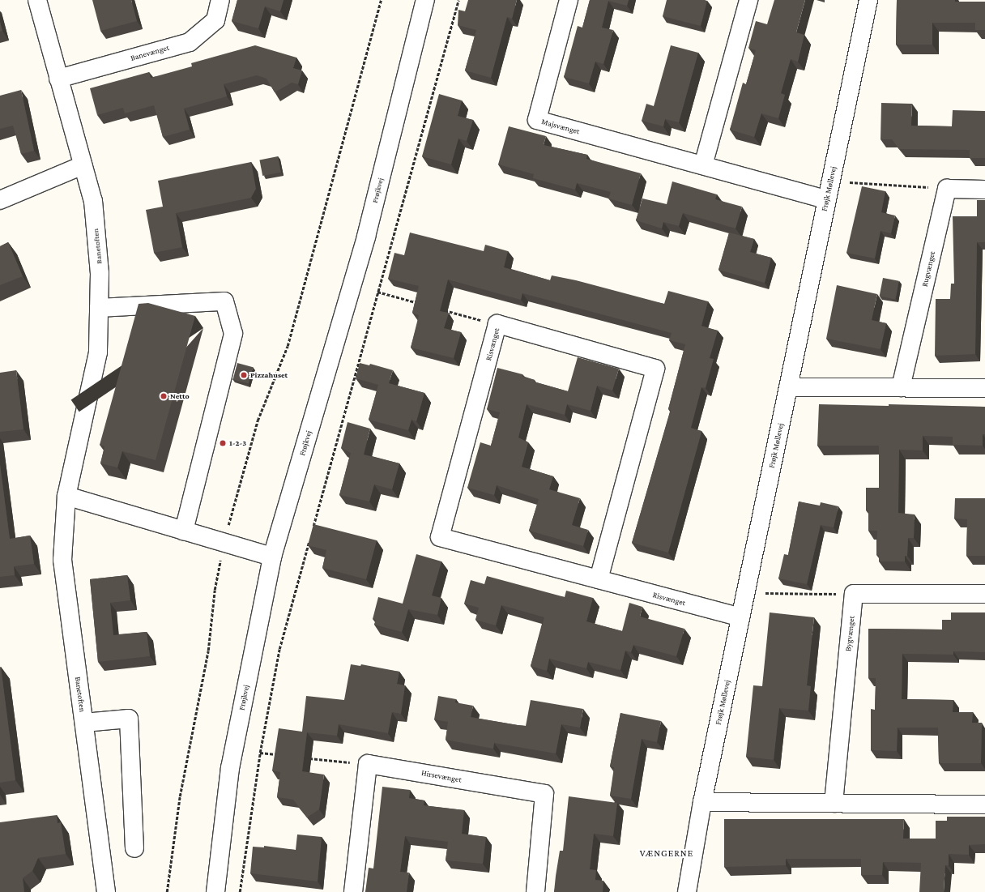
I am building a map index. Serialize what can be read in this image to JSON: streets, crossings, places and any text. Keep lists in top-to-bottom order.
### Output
{
  "streets": {
    "street": [
      "Banevænget",
      "Majsvænget",
      "Frøjk Møllevej",
      "Frøjkvej",
      "Banetoften",
      "Rugvænget",
      "Risvænget",
      "Bygvænget",
      "Hirsevænget"
    ]
  },
  "crossings": [
    ["Banevænget", "Banetoften"],
    ["Majsvænget", "Frøjk Møllevej"],
    ["Frøjk Møllevej", "Risvænget"]
  ],
  "districts": ["VÆNGERNE"],
  "places": ["Pizzahuset", "Netto", "1-2-3"]
}
